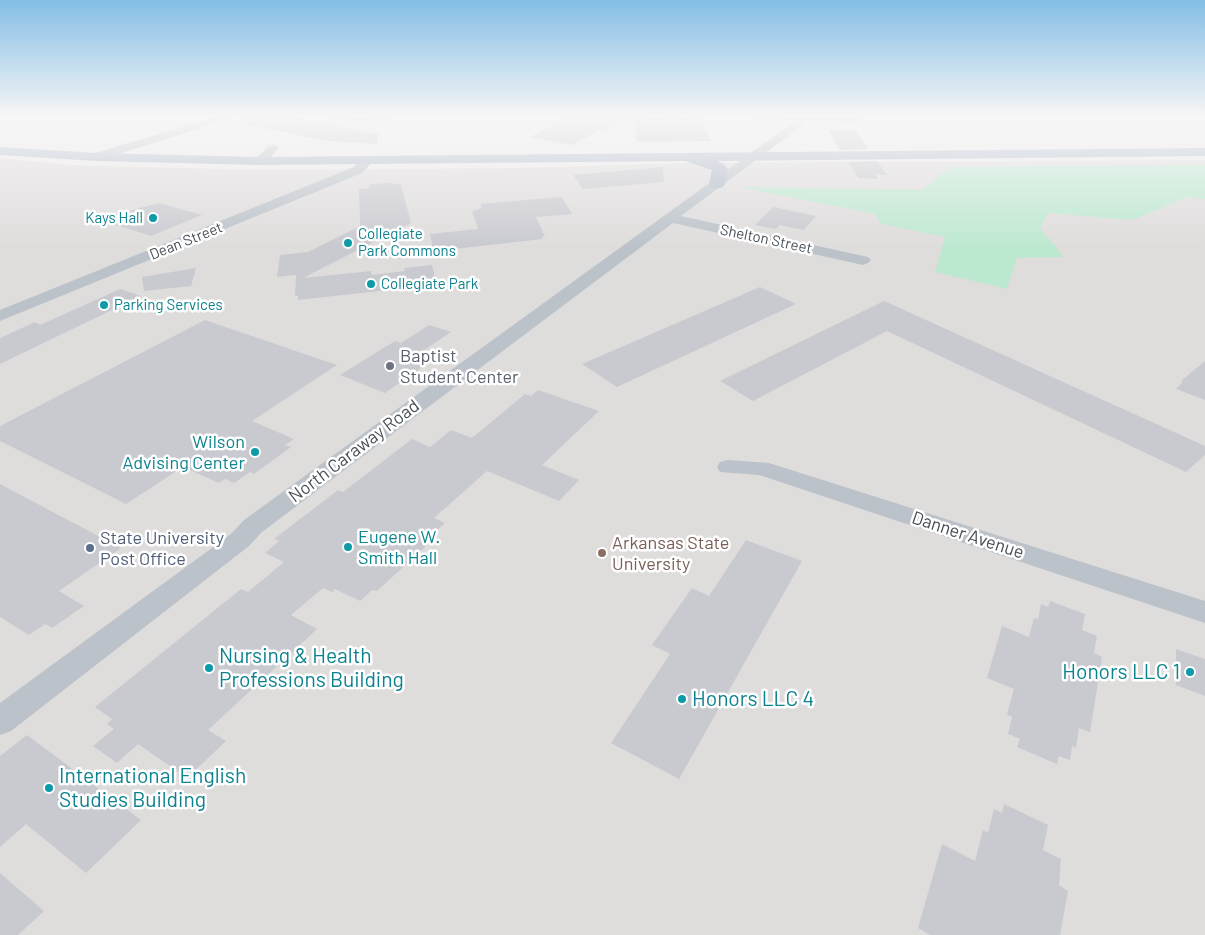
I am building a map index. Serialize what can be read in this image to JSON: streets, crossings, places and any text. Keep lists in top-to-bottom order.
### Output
{
  "streets": {
    "street": [
      "Shelton Street",
      "Dean Street",
      "North Caraway Road",
      "Danner Avenue"
    ]
  },
  "crossings": [
    ["Shelton Street", "North Caraway Road"]
  ],
  "places": [
    "Kays Hall",
    "Collegiate Park Commons",
    "Collegiate Park",
    "Parking Services",
    "Baptist Student Center",
    "Wilson Advising Center",
    "Eugene W. Smith Hall",
    "State University Post Office",
    "Arkansas State University",
    "Nursing & Health Professions Building",
    "Honors LLC 1",
    "Honors LLC 4",
    "International English Studies Building"
  ]
}
